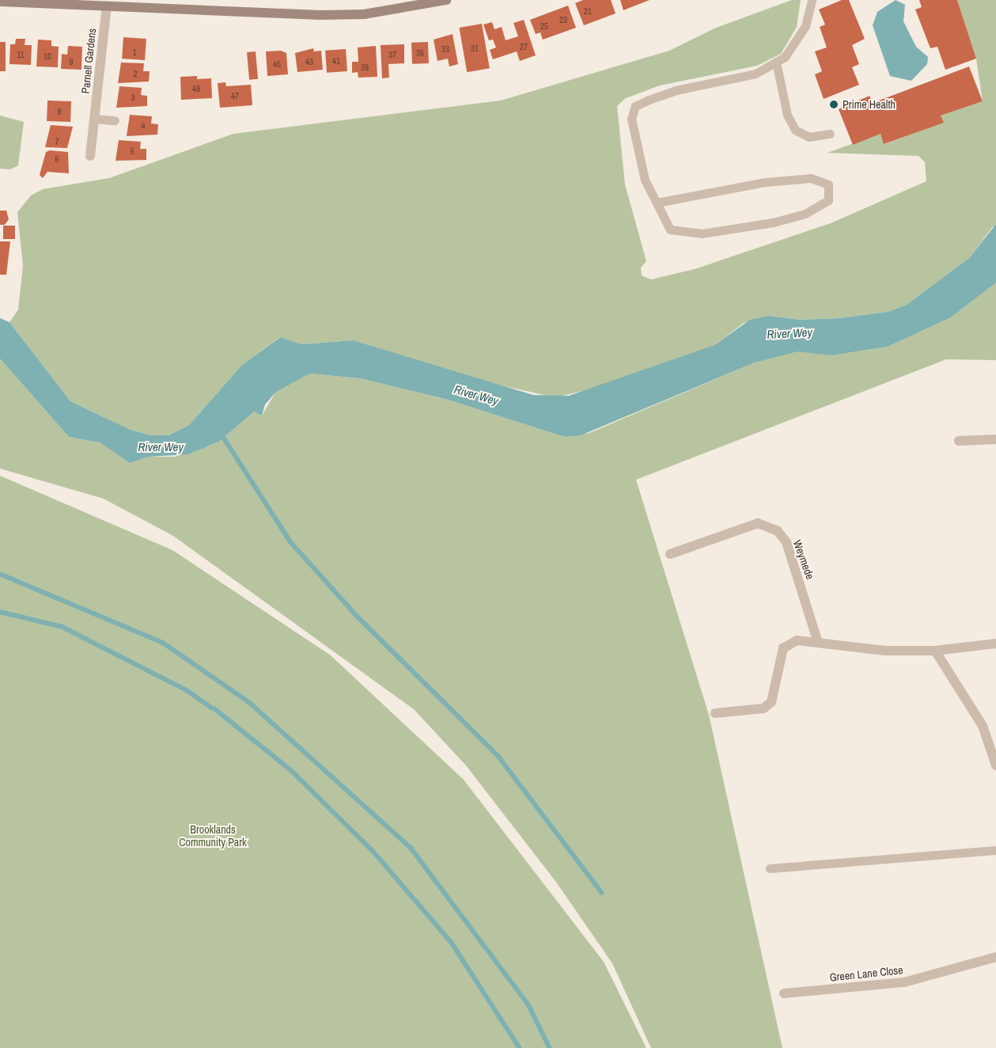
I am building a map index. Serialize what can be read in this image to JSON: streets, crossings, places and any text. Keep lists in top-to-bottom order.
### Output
{
  "streets": {
    "street": ["Parnell Gardens", "Weymede", "Green Lane Close"]
  },
  "water": ["River Wey"],
  "parks": ["Brooklands Community Park"],
  "places": ["Prime Health"],
  "house_numbers": [
    "21",
    "23",
    "25",
    "27",
    "31",
    "33",
    "1",
    "35",
    "11",
    "37",
    "10",
    "41",
    "9",
    "43",
    "45",
    "39",
    "2",
    "49",
    "47",
    "3",
    "8",
    "4",
    "7",
    "5",
    "6"
  ]
}
